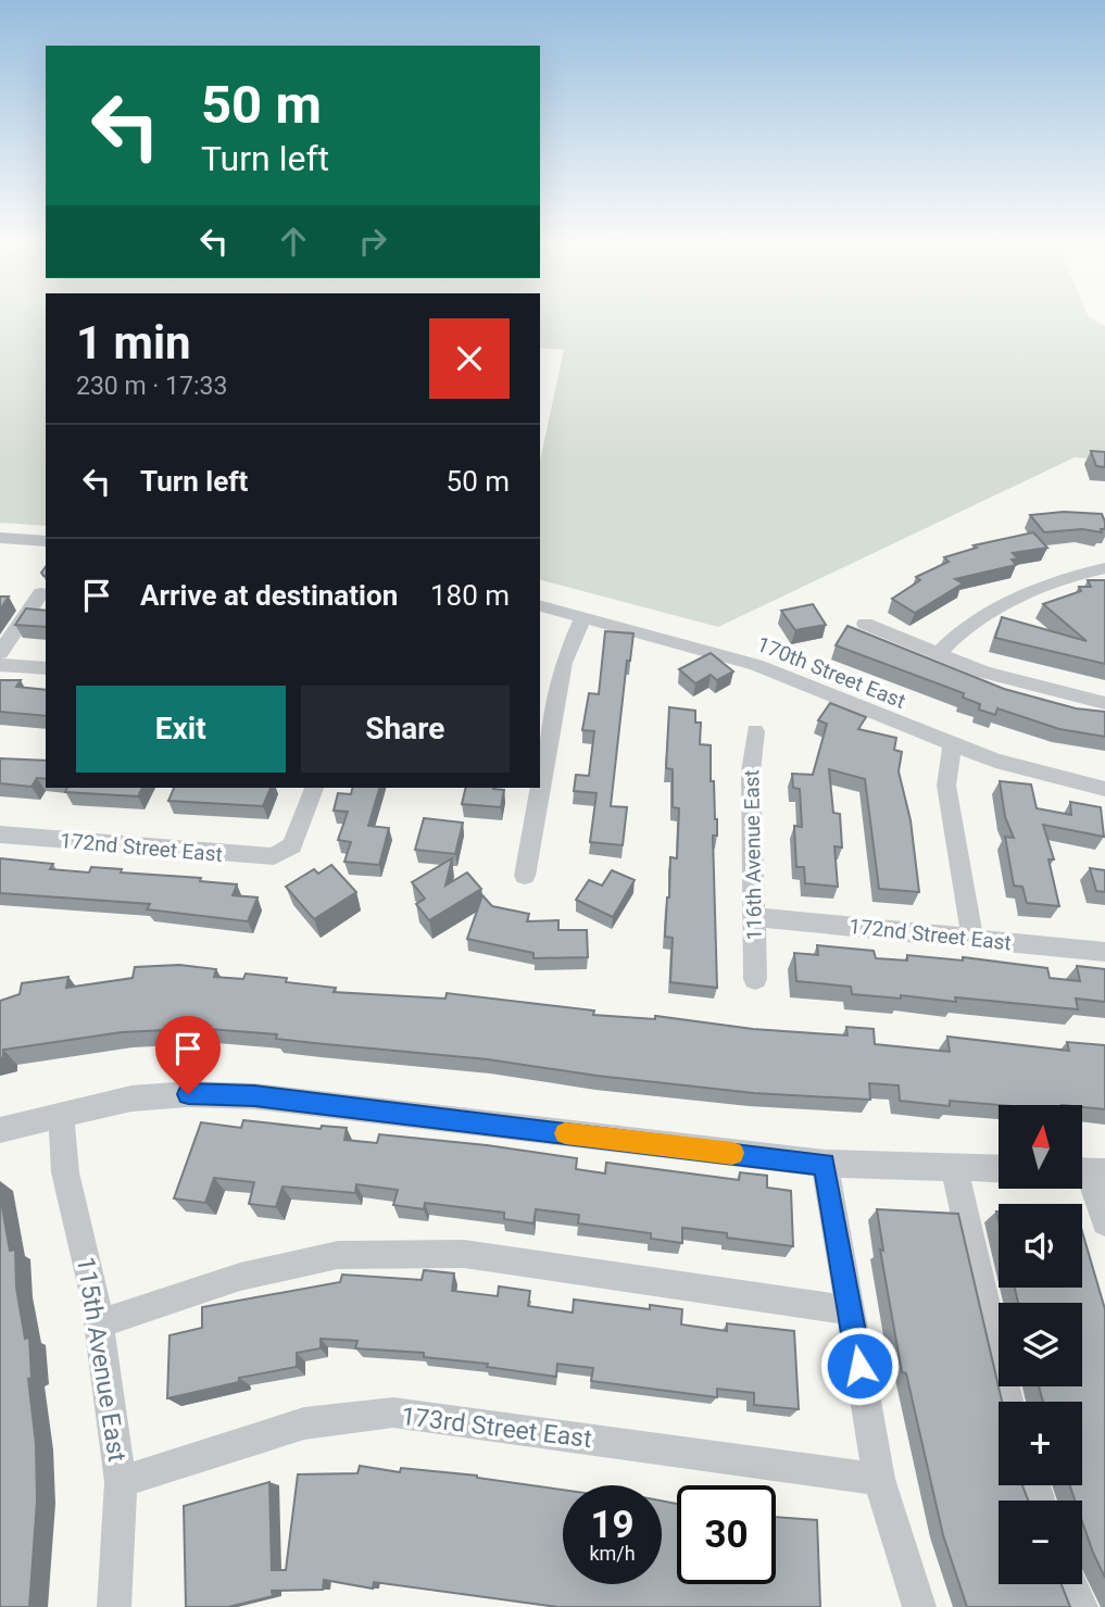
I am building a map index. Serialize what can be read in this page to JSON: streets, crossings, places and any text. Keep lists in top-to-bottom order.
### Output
{
  "streets": {
    "street": [
      "170th Street East",
      "172nd Street East",
      "116th Avenue East",
      "115th Avenue East",
      "173rd Street East"
    ]
  },
  "crossings": [
    ["172nd Street East", "116th Avenue East"],
    ["115th Avenue East", "173rd Street East"]
  ],
  "north": "top",
  "page": {
    "turn": ["50 m", "Turn left"],
    "heading": ["1 min", "230 m · 17:33"],
    "list": [
      {
        "name": "Turn left",
        "value": "50 m"
      },
      {
        "name": "Arrive at destination",
        "value": "180 m"
      }
    ],
    "buttons": ["Exit", "Share"],
    "map_buttons": ["+", "−"],
    "speed": "19 km/h",
    "limit": "30"
  }
}
